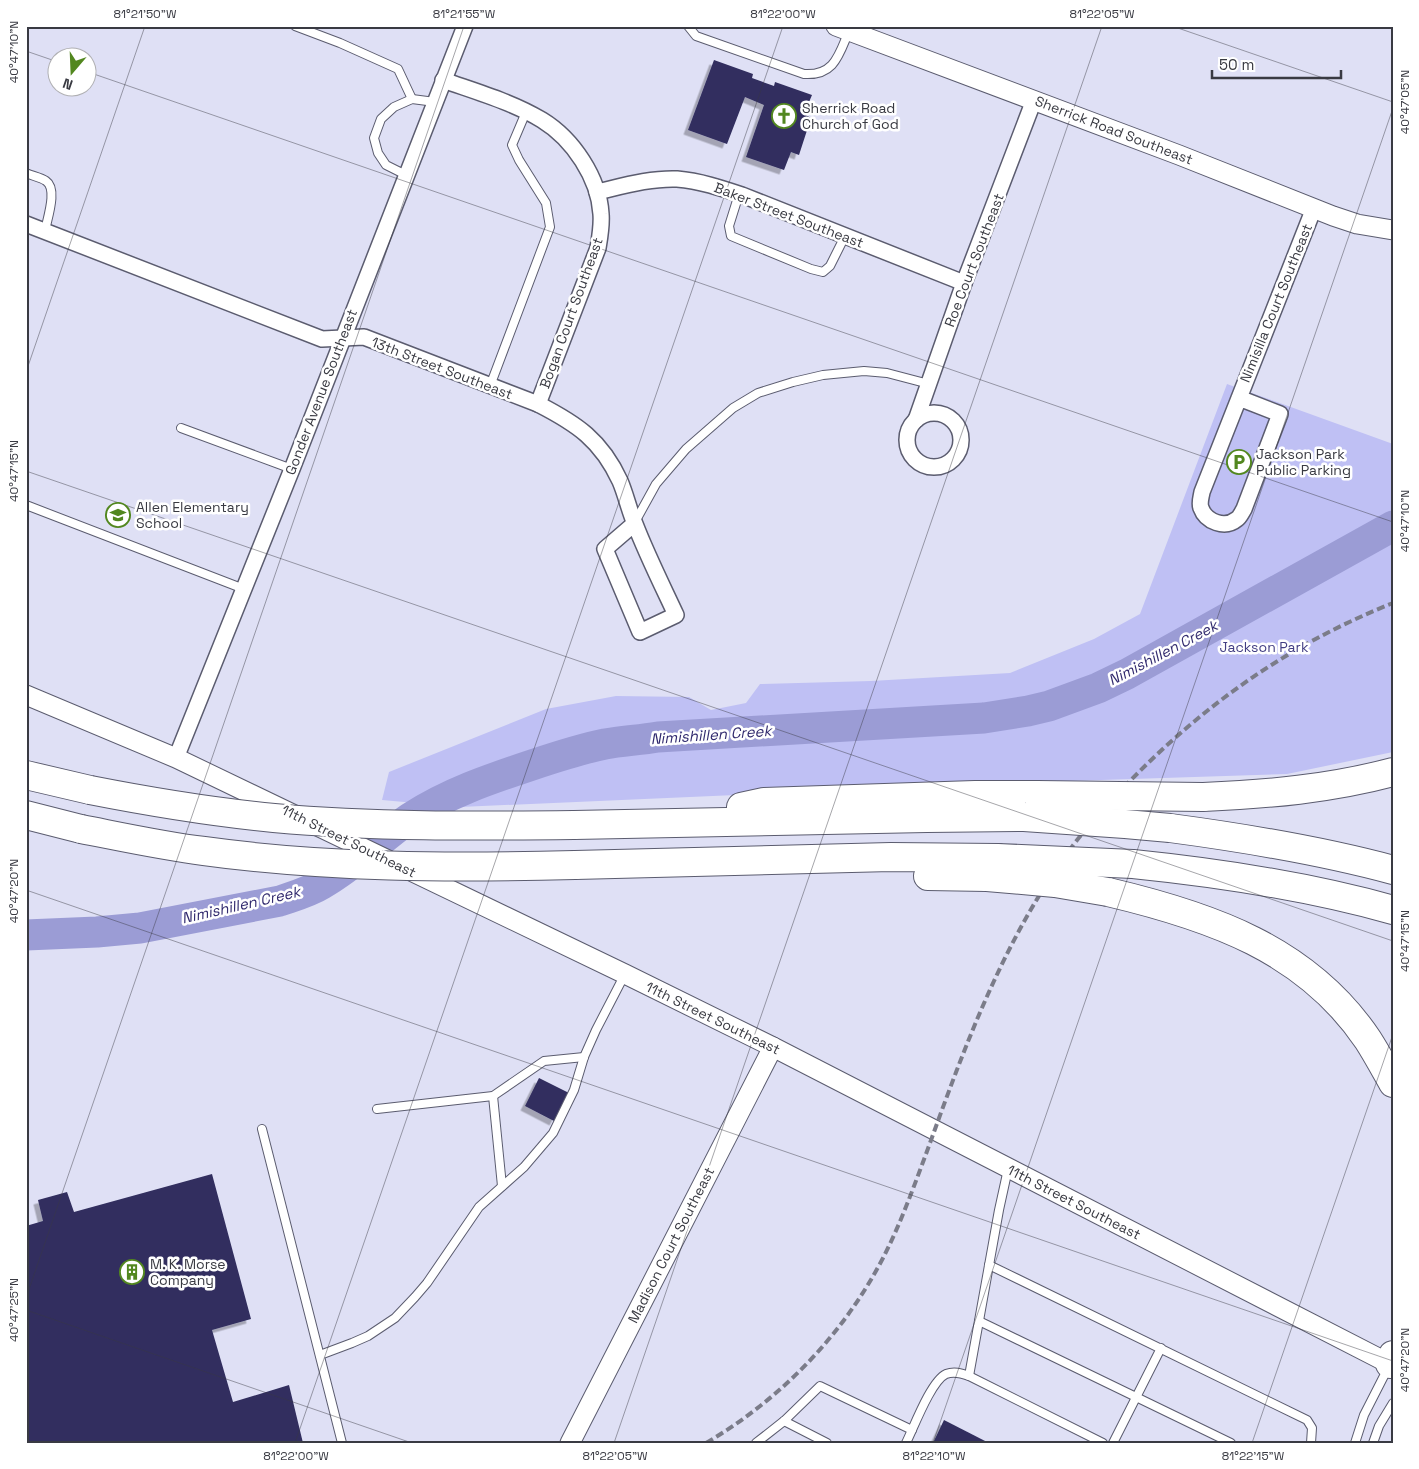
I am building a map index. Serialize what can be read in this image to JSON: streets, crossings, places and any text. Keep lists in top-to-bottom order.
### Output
{
  "streets": {
    "street": [
      "Sherrick Road Southeast",
      "Baker Street Southeast",
      "Roe Court Southeast",
      "Nimisilla Court Southeast",
      "Bogan Court Southeast",
      "13th Street Southeast",
      "Gonder Avenue Southeast",
      "11th Street Southeast",
      "Madison Court Southeast"
    ]
  },
  "crossings": [
    ["Sherrick Road Southeast", "Roe Court Southeast"],
    ["Sherrick Road Southeast", "Nimisilla Court Southeast"],
    ["Baker Street Southeast", "Roe Court Southeast"],
    ["Baker Street Southeast", "Bogan Court Southeast"],
    ["Bogan Court Southeast", "13th Street Southeast"],
    ["13th Street Southeast", "Gonder Avenue Southeast"],
    ["Gonder Avenue Southeast", "11th Street Southeast"],
    ["11th Street Southeast", "Madison Court Southeast"]
  ],
  "water": ["Nimishillen Creek"],
  "parks": ["Jackson Park"],
  "places": {
    "church": ["Sherrick Road Church of God"],
    "parking": ["Jackson Park Public Parking"],
    "school or university": ["Allen Elementary School"],
    "building": ["M. K. Morse Company"]
  },
  "scale_bar": "50 m",
  "north": "bottom",
  "coordinates": [
    "81°21'50\"W",
    "81°21'55\"W",
    "81°22'00\"W",
    "81°22'05\"W",
    "40°47'10\"N",
    "40°47'05\"N",
    "40°47'15\"N",
    "40°47'20\"N",
    "40°47'25\"N",
    "81°22'10\"W",
    "81°22'15\"W"
  ]
}
